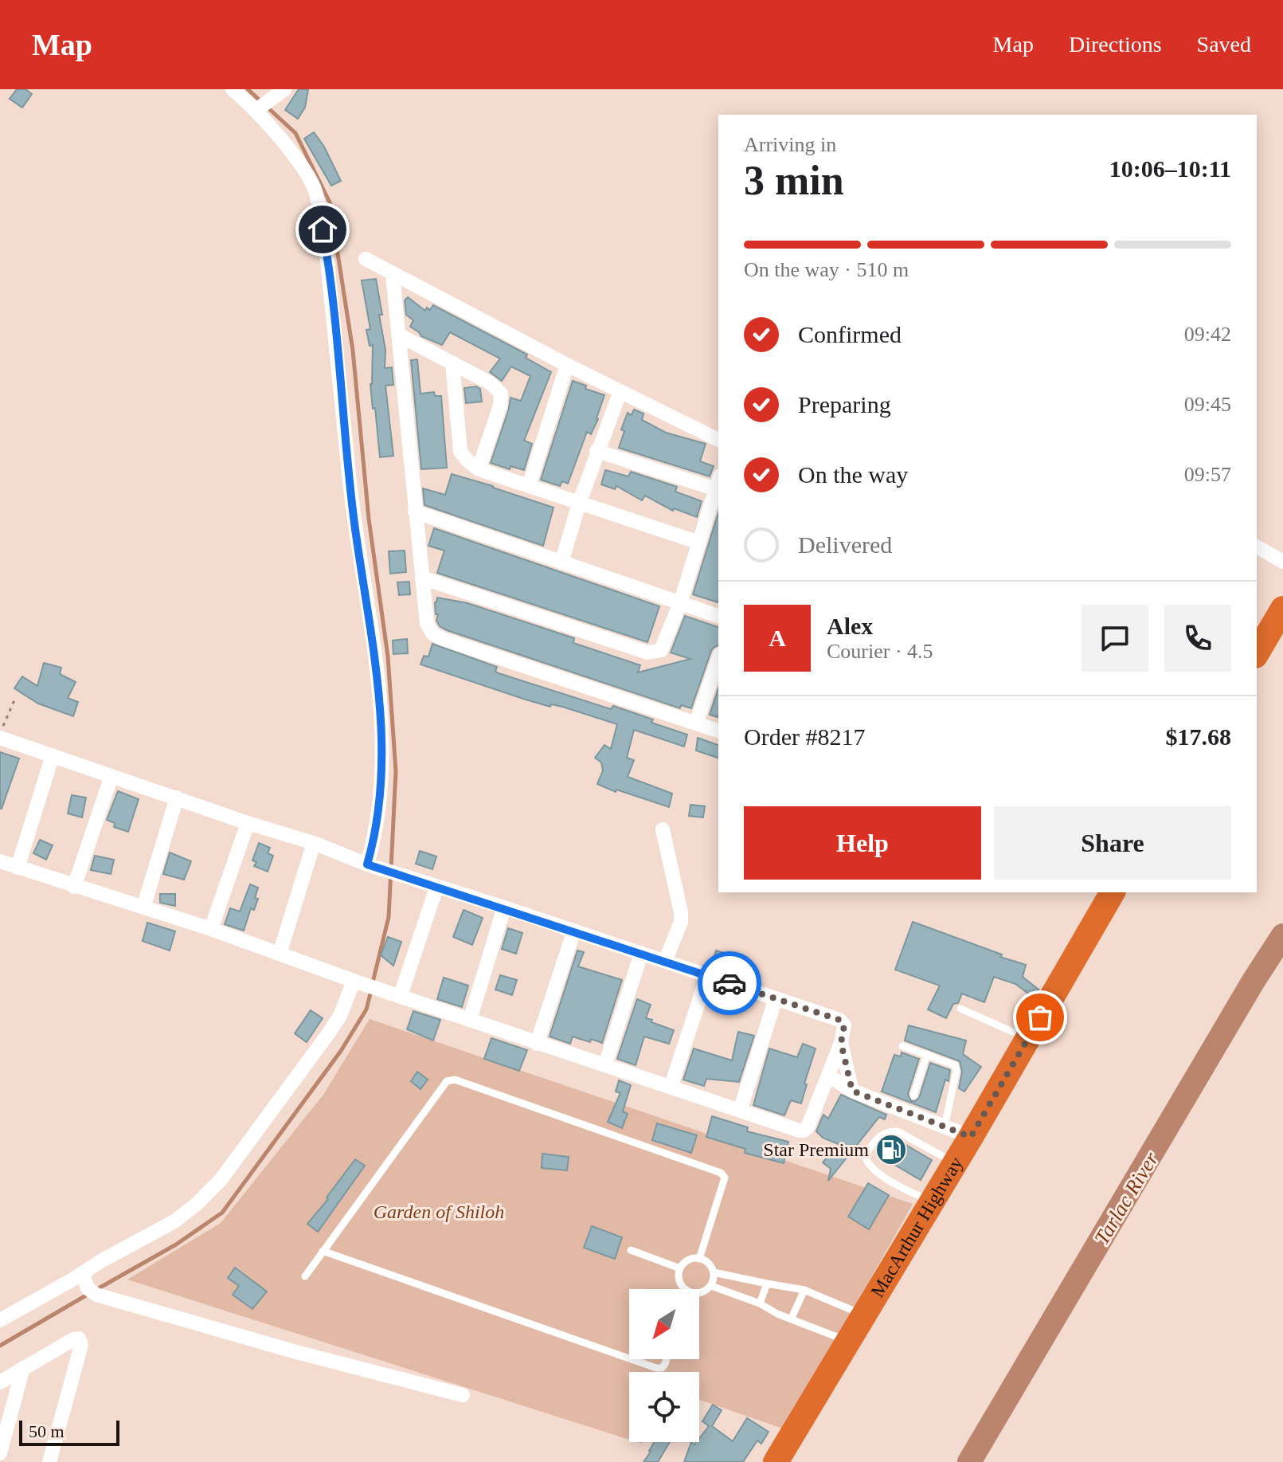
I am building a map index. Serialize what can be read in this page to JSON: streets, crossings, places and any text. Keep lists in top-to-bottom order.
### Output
{
  "streets": {
    "highway": ["MacArthur Highway"]
  },
  "water": ["Tarlac River"],
  "parks": ["Garden of Shiloh"],
  "places": {
    "fuel station": ["Star Premium"]
  },
  "scale_bar": "50 m",
  "north": "bottom left",
  "page": {
    "header": "Map",
    "nav": ["Map", "Directions", "Saved"],
    "heading": ["3 min", "Arriving in", "10:06–10:11"],
    "panel": [
      "Alex",
      "Courier · 4.5",
      "Order #8217",
      "$17.68"
    ],
    "bar": "On the way · 510 m",
    "list": [
      ["Confirmed", "09:42"],
      ["Preparing", "09:45"],
      ["On the way", "09:57"],
      "Delivered"
    ],
    "round": "A",
    "buttons": ["Help", "Share"],
    "scale": "50 m"
  }
}
